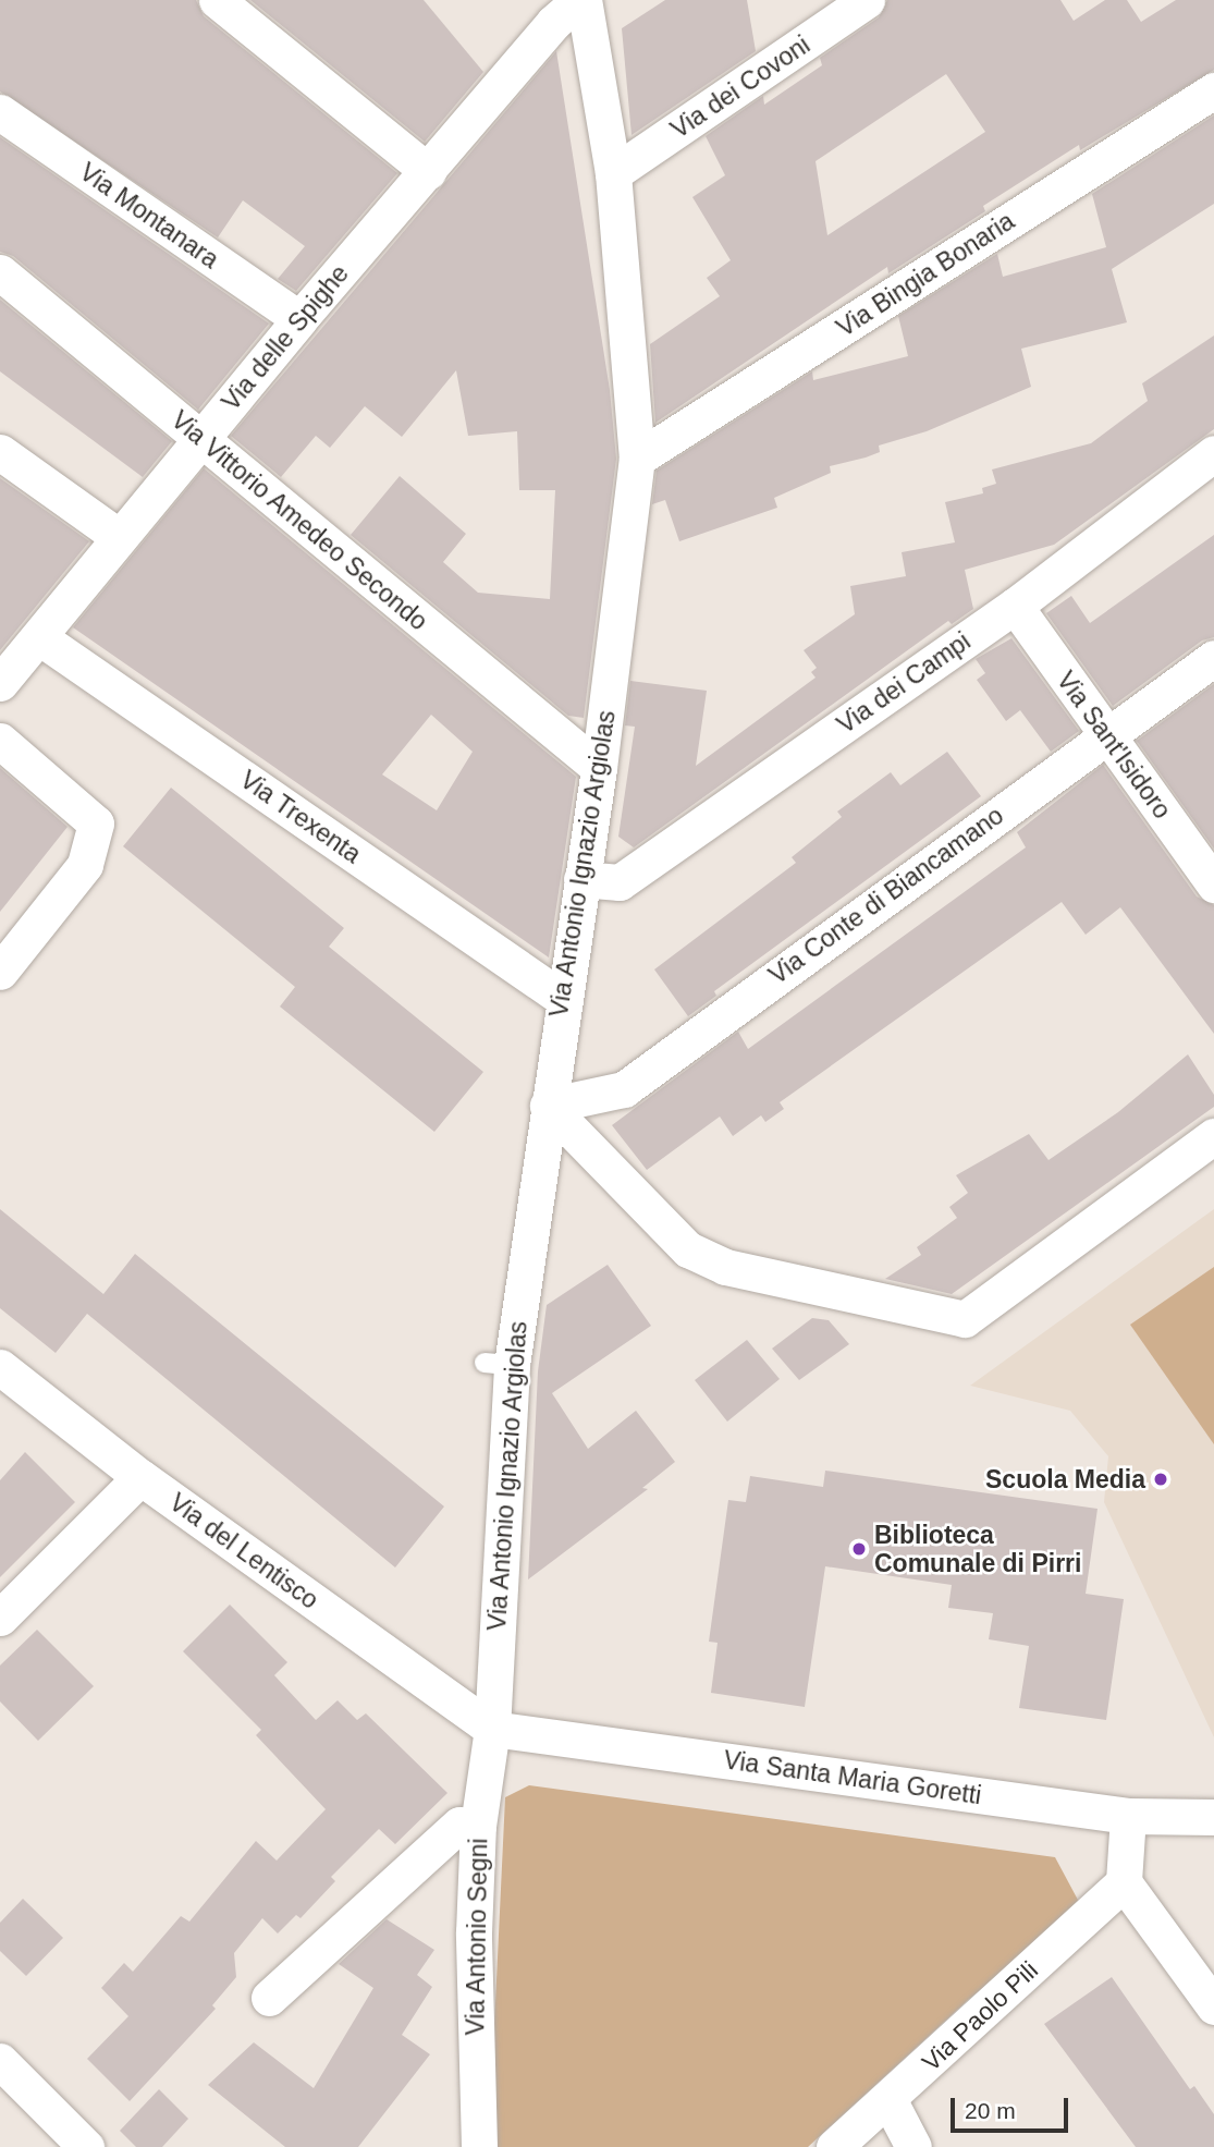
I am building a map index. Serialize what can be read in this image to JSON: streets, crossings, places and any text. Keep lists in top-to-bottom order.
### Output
{
  "streets": {
    "street": [
      "Via dei Covoni",
      "Via Montanara",
      "Via Bingia Bonaria",
      "Via delle Spighe",
      "Via Vittorio Amedeo Secondo",
      "Via dei Campi",
      "Via Sant'Isidoro",
      "Via Trexenta",
      "Via Antonio Ignazio Argiolas",
      "Via Conte di Biancamano",
      "Via del Lentisco",
      "Via Santa Maria Goretti",
      "Via Antonio Segni",
      "Via Paolo Pili"
    ]
  },
  "crossings": [
    ["Via dei Covoni", "Via Antonio Ignazio Argiolas"],
    ["Via Montanara", "Via delle Spighe"],
    ["Via Bingia Bonaria", "Via Antonio Ignazio Argiolas"],
    ["Via delle Spighe", "Via Vittorio Amedeo Secondo"],
    ["Via delle Spighe", "Via Trexenta"],
    ["Via delle Spighe", "Via Antonio Ignazio Argiolas"],
    ["Via Vittorio Amedeo Secondo", "Via Antonio Ignazio Argiolas"],
    ["Via dei Campi", "Via Sant'Isidoro"],
    ["Via dei Campi", "Via Antonio Ignazio Argiolas"],
    ["Via Sant'Isidoro", "Via Conte di Biancamano"],
    ["Via Trexenta", "Via Antonio Ignazio Argiolas"],
    ["Via Antonio Ignazio Argiolas", "Via Conte di Biancamano"],
    ["Via Antonio Ignazio Argiolas", "Via del Lentisco"],
    ["Via Antonio Ignazio Argiolas", "Via Santa Maria Goretti"],
    ["Via Antonio Ignazio Argiolas", "Via Antonio Segni"],
    ["Via del Lentisco", "Via Santa Maria Goretti"],
    ["Via del Lentisco", "Via Antonio Segni"],
    ["Via Santa Maria Goretti", "Via Antonio Segni"]
  ],
  "places": ["Scuola Media", "Biblioteca Comunale di Pirri"],
  "scale_bar": "20 m"
}
